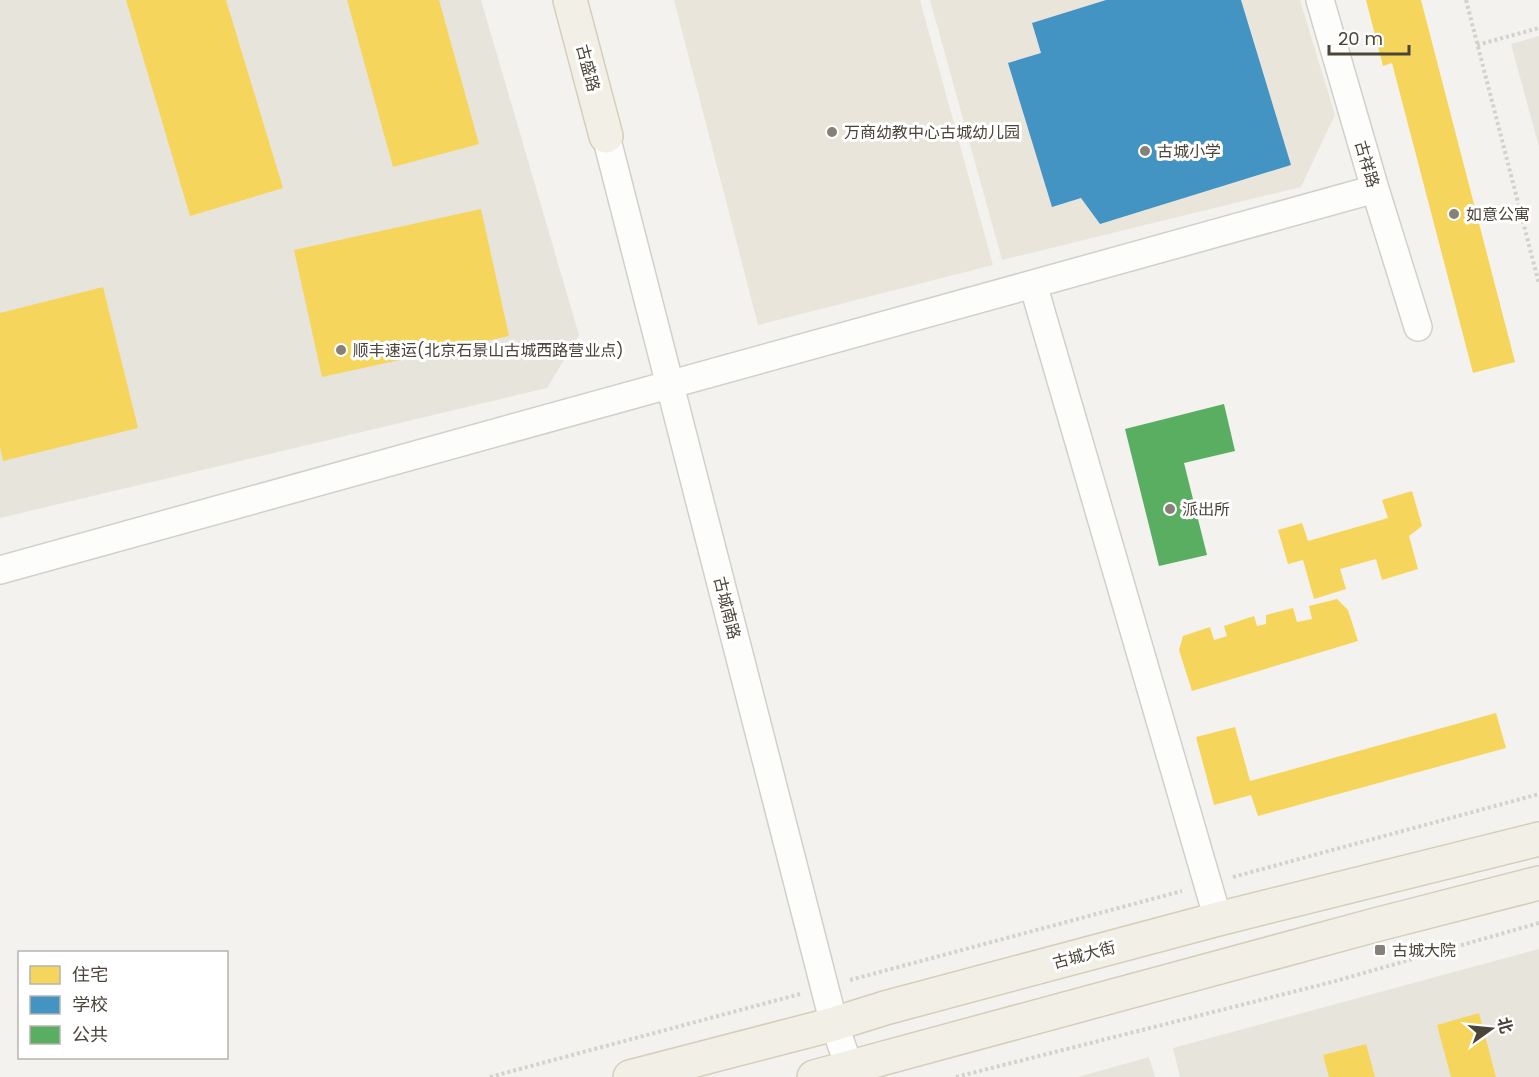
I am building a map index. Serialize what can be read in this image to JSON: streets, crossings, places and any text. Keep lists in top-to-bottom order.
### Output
{
  "streets": {
    "main road": ["古盛路", "古城大街"],
    "street": ["古祥路", "古城南路"]
  },
  "crossings": [
    ["古盛路", "古城南路"],
    ["古城南路", "古城大街"]
  ],
  "places": {
    "other": [
      "万商幼教中心古城幼儿园",
      "古城小学",
      "如意公寓",
      "顺丰速运(北京石景山古城西路营业点)",
      "派出所"
    ],
    "transit": ["古城大院"]
  },
  "legend": ["住宅", "学校", "公共"],
  "scale_bar": "20 m",
  "north": "right"
}
